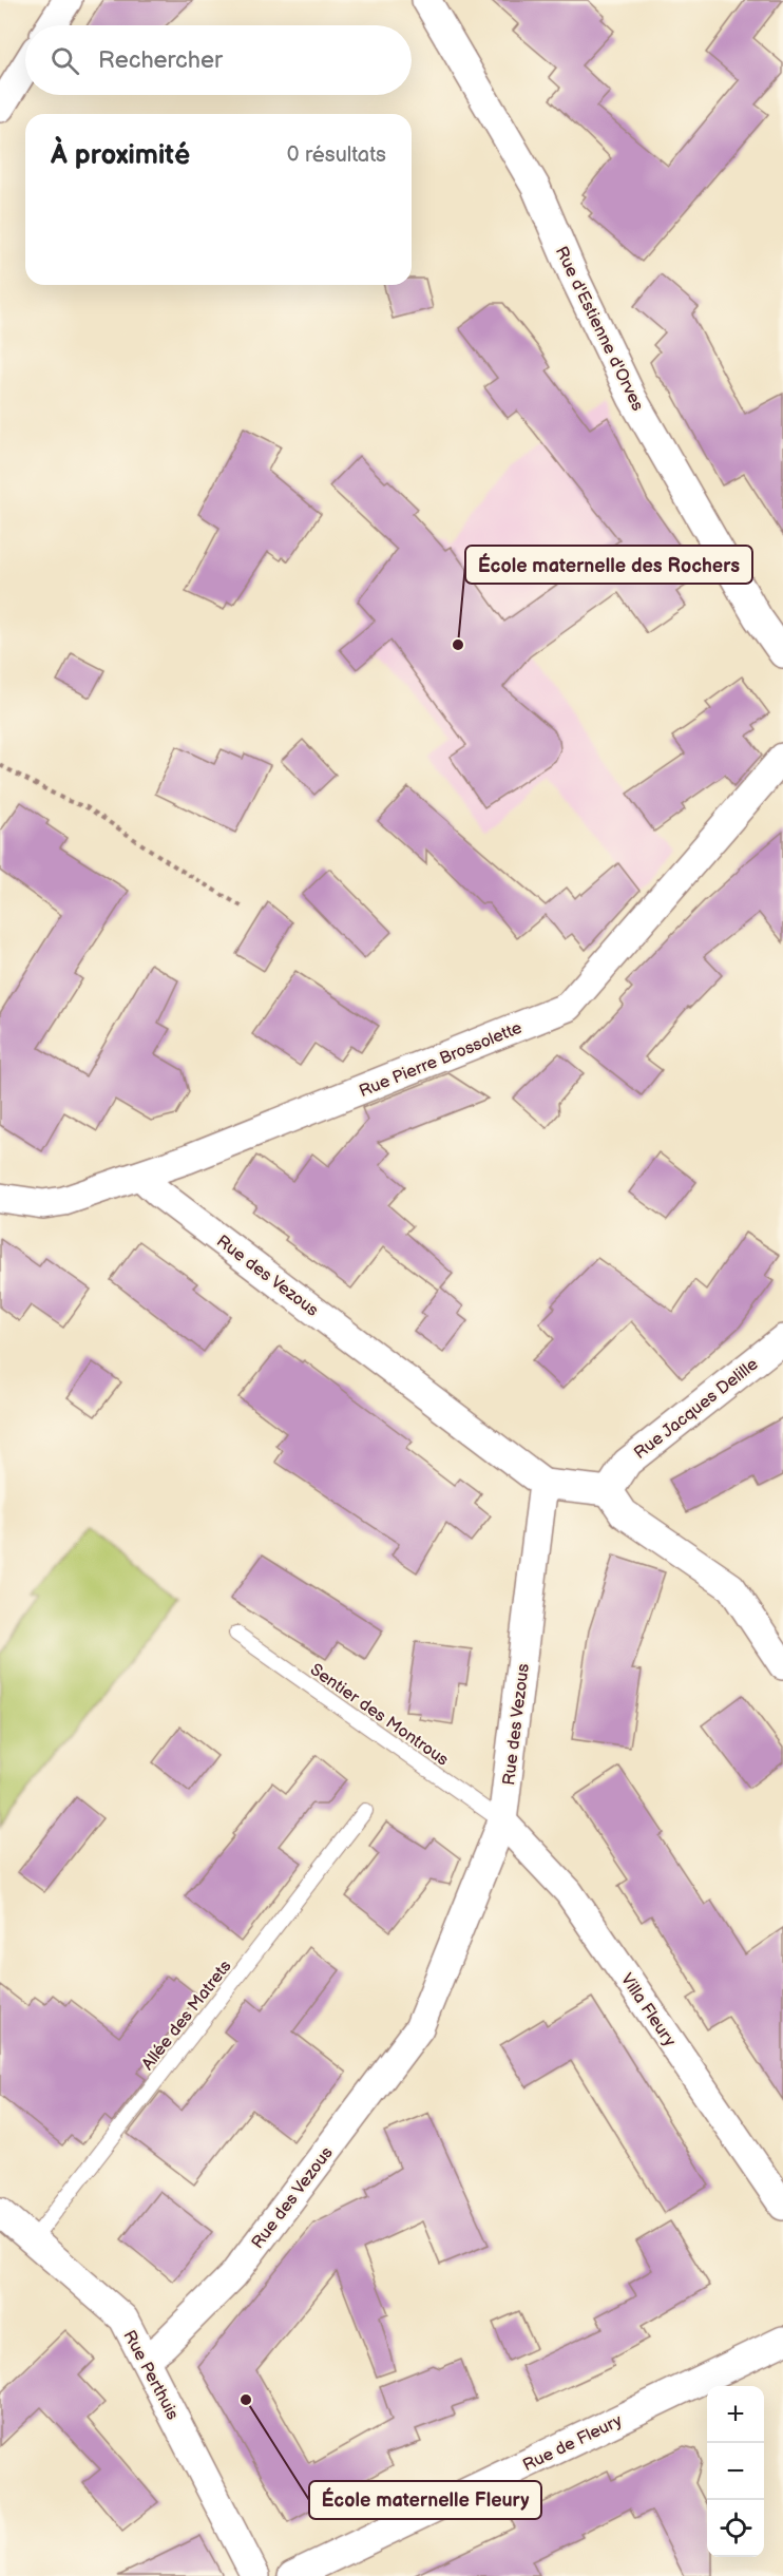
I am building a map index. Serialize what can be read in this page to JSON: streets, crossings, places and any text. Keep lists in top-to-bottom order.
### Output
{
  "streets": {
    "street": [
      "Rue d'Estienne d'Orves",
      "Rue Pierre Brossolette",
      "Rue des Vezous",
      "Rue Jacques Delille",
      "Villa Fleury",
      "Rue Perthuis",
      "Rue de Fleury"
    ],
    "lane": ["Sentier des Montrous", "Allée des Matrets"]
  },
  "crossings": [
    ["Rue Pierre Brossolette", "Rue des Vezous"],
    ["Rue des Vezous", "Sentier des Montrous"],
    ["Rue des Vezous", "Villa Fleury"],
    ["Rue des Vezous", "Rue Perthuis"],
    ["Sentier des Montrous", "Villa Fleury"],
    ["Allée des Matrets", "Rue Perthuis"]
  ],
  "places": ["École maternelle des Rochers", "École maternelle Fleury"],
  "page": {
    "search": "Rechercher",
    "heading": ["À proximité", "0 résultats"],
    "map_buttons": ["+", "−"]
  }
}
